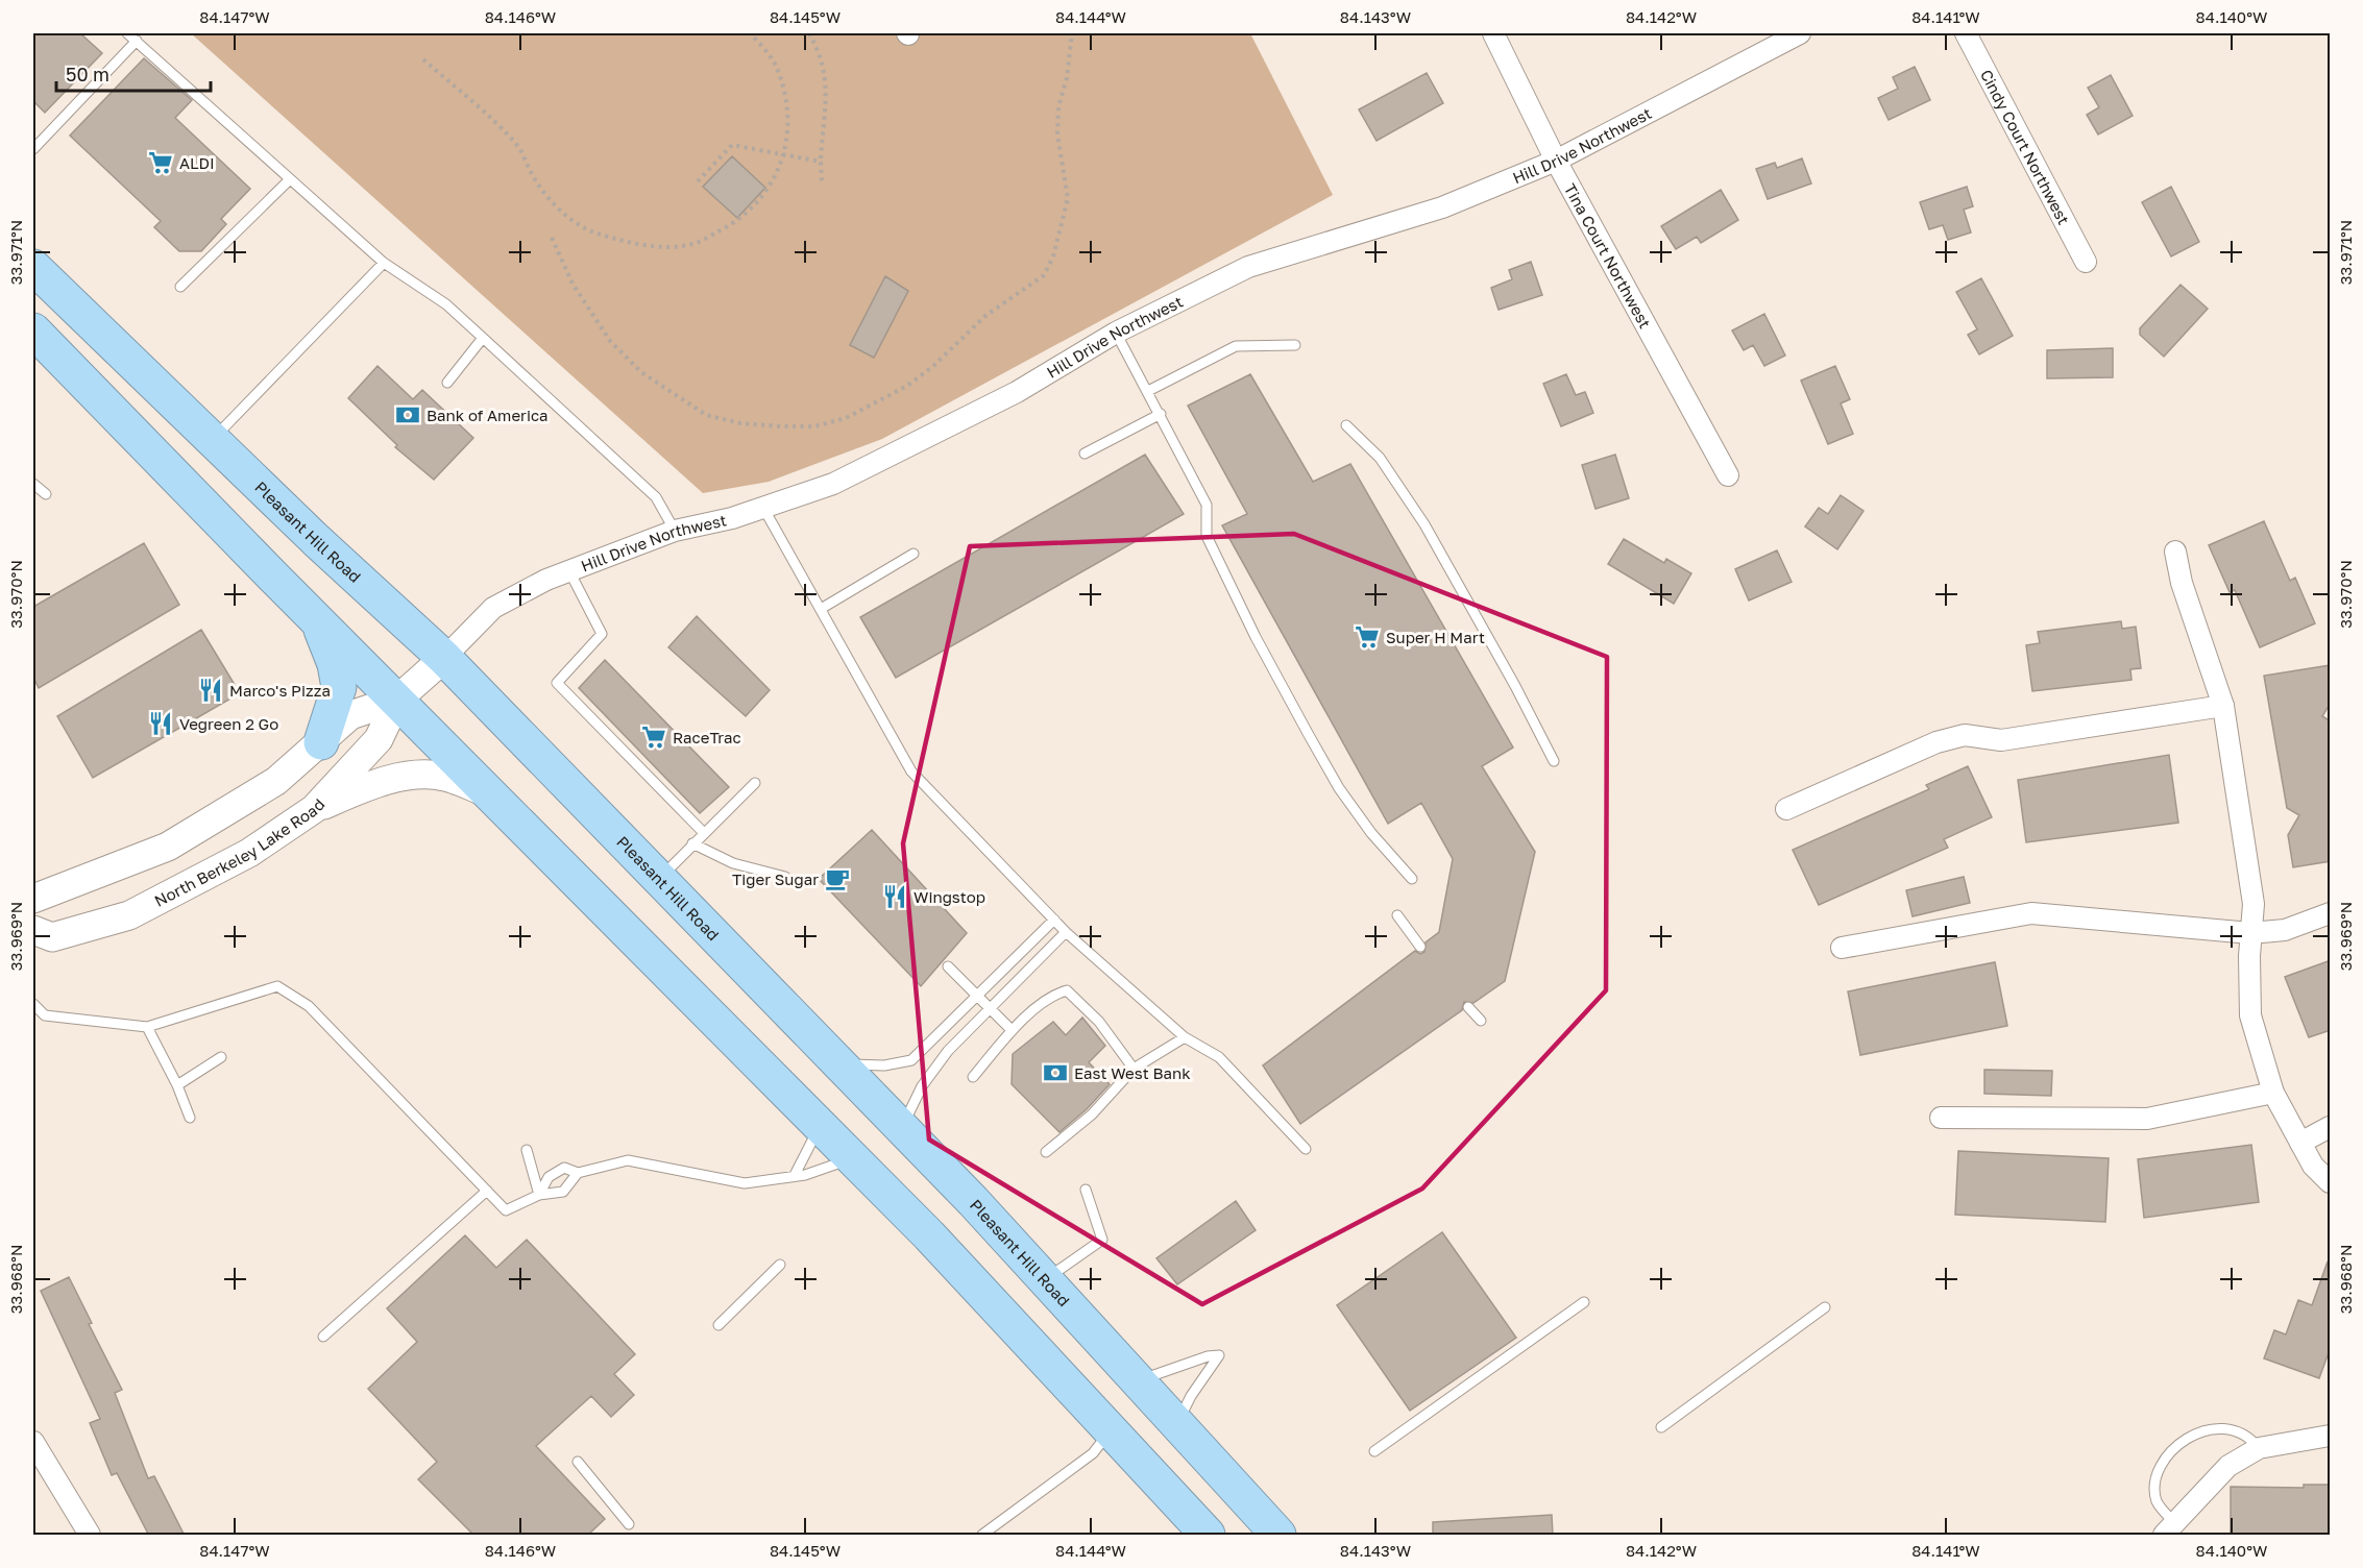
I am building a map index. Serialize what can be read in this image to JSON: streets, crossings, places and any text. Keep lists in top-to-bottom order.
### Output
{
  "streets": {
    "highway": ["Pleasant Hill Road"],
    "street": [
      "Hill Drive Northwest",
      "Cindy Court Northwest",
      "Tina Court Northwest",
      "North Berkeley Lake Road"
    ]
  },
  "crossings": [
    ["Hill Drive Northwest", "Tina Court Northwest"],
    ["Hill Drive Northwest", "Pleasant Hill Road"],
    ["Hill Drive Northwest", "North Berkeley Lake Road"],
    ["Pleasant Hill Road", "North Berkeley Lake Road"]
  ],
  "places": {
    "supermarket": ["ALDI", "Super H Mart", "RaceTrac"],
    "bank": ["Bank of America", "East West Bank"],
    "restaurant": ["Marco's Pizza", "Vegreen 2 Go", "Wingstop"],
    "cafe": ["Tiger Sugar"]
  },
  "scale_bar": "50 m",
  "coordinates": [
    "84.147°W",
    "84.146°W",
    "84.145°W",
    "84.144°W",
    "84.143°W",
    "84.142°W",
    "84.141°W",
    "84.140°W",
    "33.971°N",
    "33.970°N",
    "33.969°N",
    "33.968°N"
  ]
}
